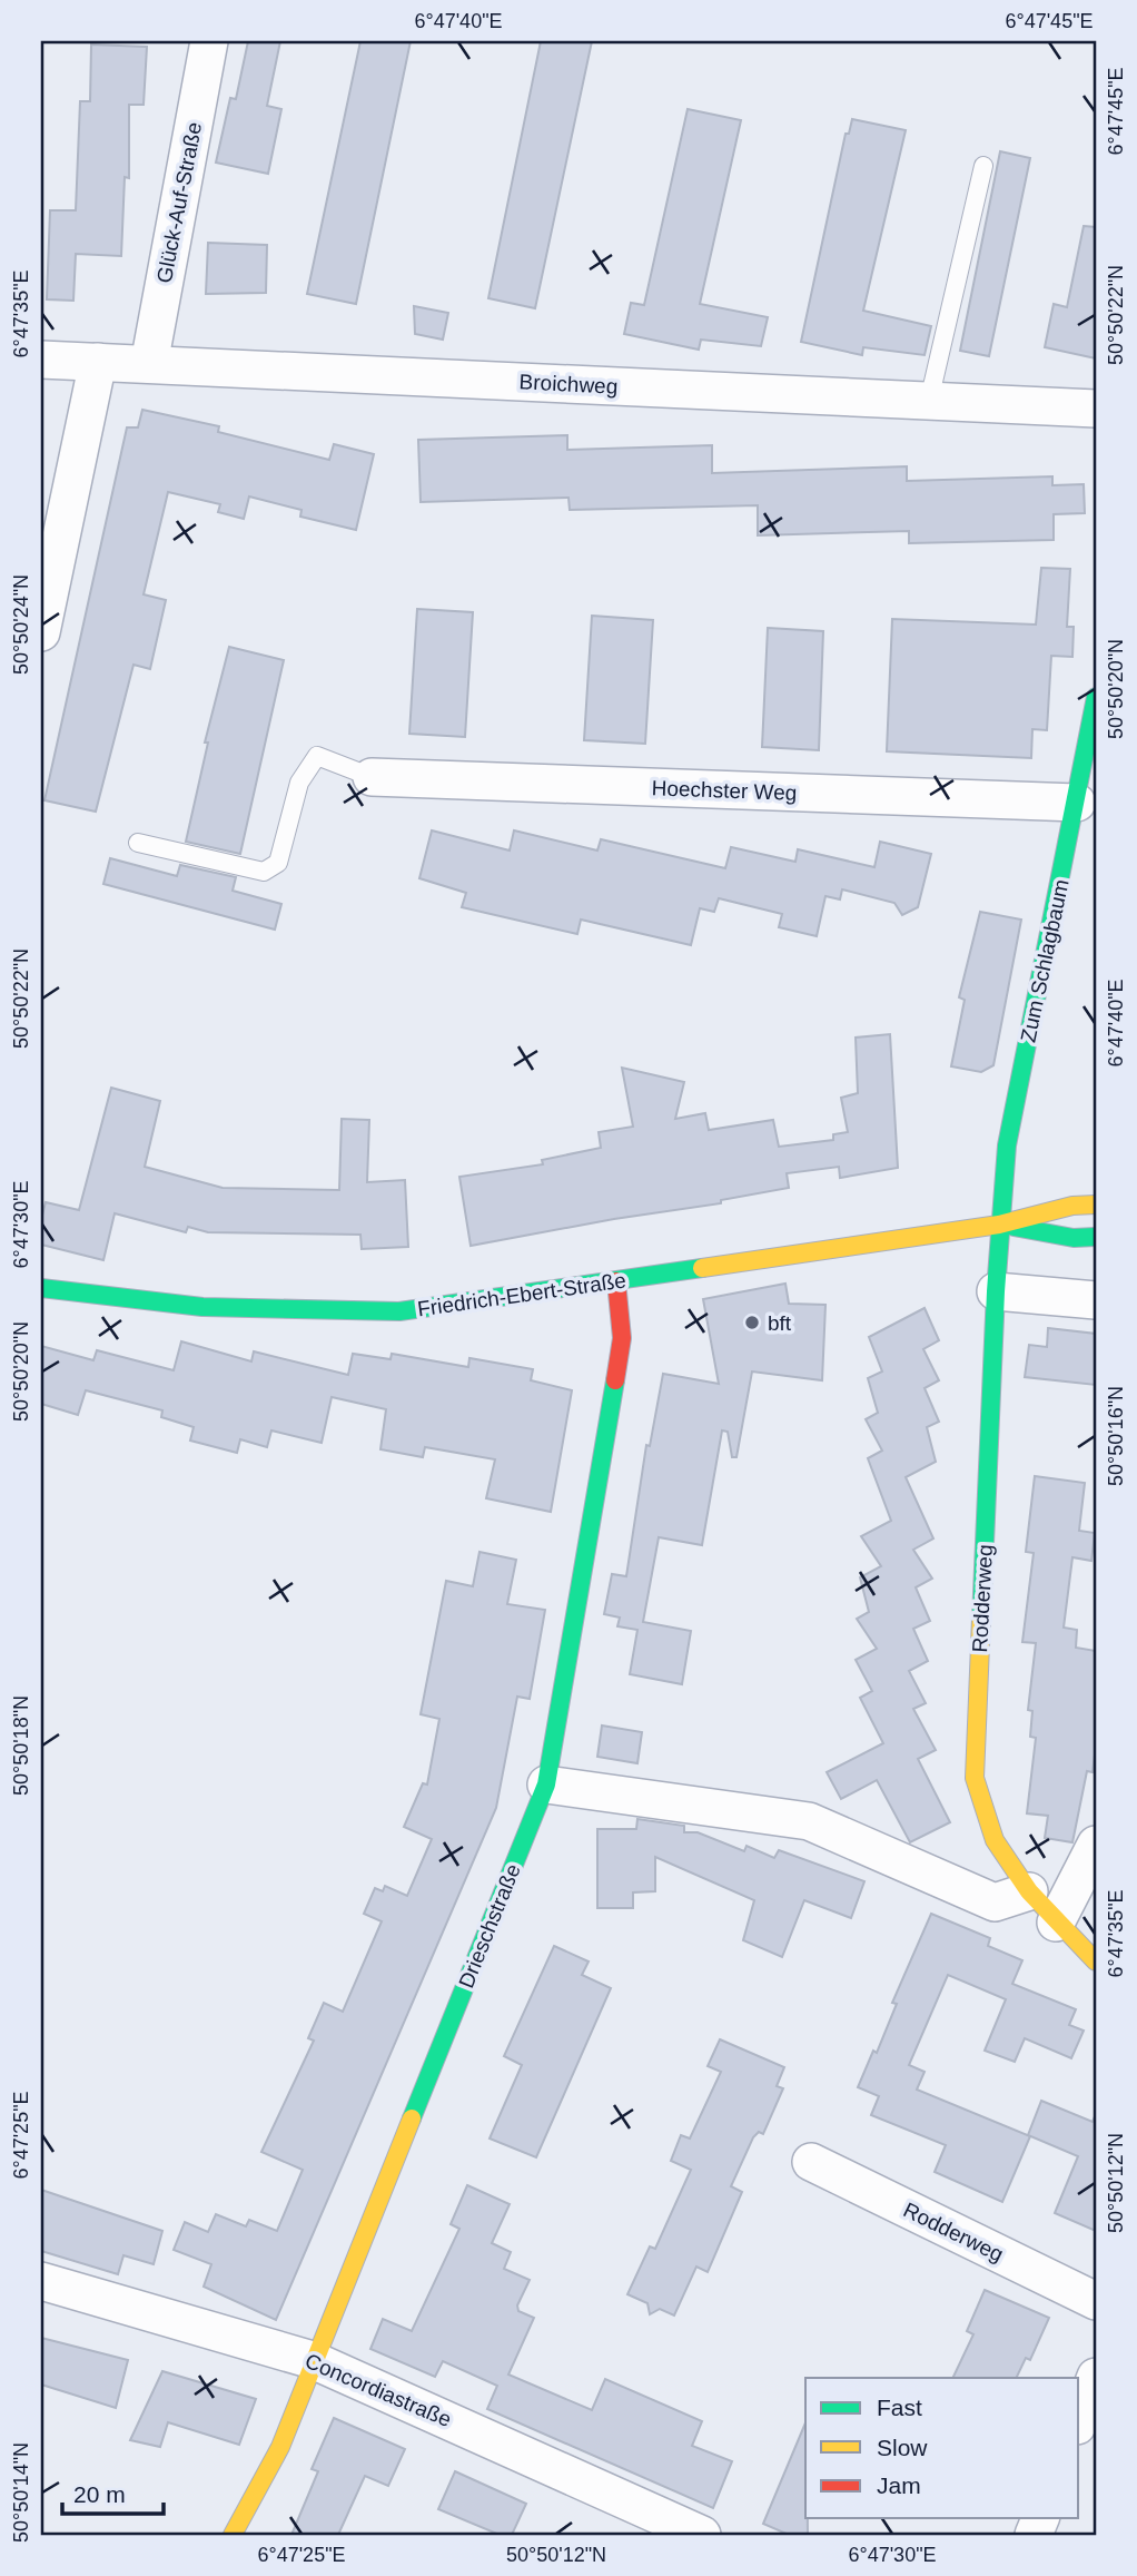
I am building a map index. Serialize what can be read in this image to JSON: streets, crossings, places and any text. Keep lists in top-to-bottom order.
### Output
{
  "streets": {
    "street": [
      "Glück-Auf-Straße",
      "Broichweg",
      "Hoechster Weg",
      "Zum Schlagbaum",
      "Friedrich-Ebert-Straße",
      "Rodderweg",
      "Drieschstraße",
      "Concordiastraße"
    ]
  },
  "crossings": [
    ["Glück-Auf-Straße", "Broichweg"],
    ["Hoechster Weg", "Zum Schlagbaum"],
    ["Zum Schlagbaum", "Friedrich-Ebert-Straße"],
    ["Zum Schlagbaum", "Rodderweg"],
    ["Friedrich-Ebert-Straße", "Rodderweg"],
    ["Friedrich-Ebert-Straße", "Drieschstraße"],
    ["Drieschstraße", "Concordiastraße"]
  ],
  "places": ["bft"],
  "legend": ["Fast", "Slow", "Jam"],
  "scale_bar": "20 m",
  "coordinates": [
    "6°47'40\"E",
    "6°47'45\"E",
    "6°47'35\"E",
    "50°50'22\"N",
    "50°50'24\"N",
    "50°50'20\"N",
    "6°47'30\"E",
    "50°50'16\"N",
    "50°50'18\"N",
    "6°47'25\"E",
    "50°50'12\"N",
    "50°50'14\"N"
  ]
}
